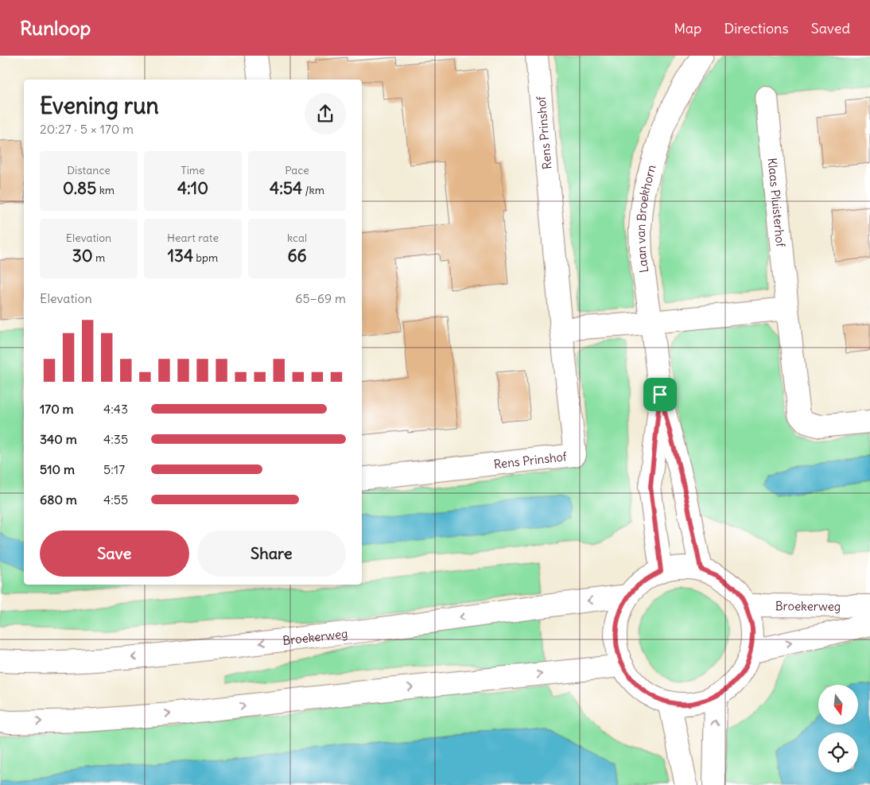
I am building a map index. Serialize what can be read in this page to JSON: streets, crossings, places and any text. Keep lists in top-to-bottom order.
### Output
{
  "streets": {
    "street": [
      "Rens Prinshof",
      "Klaas Pluisterhof",
      "Laan van Broekhorn",
      "Broekerweg"
    ]
  },
  "crossings": [
    ["Laan van Broekhorn", "Broekerweg"]
  ],
  "north": "bottom",
  "page": {
    "header": "Runloop",
    "nav": ["Map", "Directions", "Saved"],
    "heading": ["Evening run", "20:27 · 5 × 170 m"],
    "stats": [
      ["Distance", "0.85 km"],
      ["Time", "4:10"],
      ["Pace", "4:54 /km"],
      ["Elevation", "30 m"],
      ["Heart rate", "134 bpm"],
      ["kcal", "66"]
    ],
    "chart": ["Elevation", "65–69 m"],
    "list": [
      {
        "name": "170 m",
        "note": "4:43"
      },
      {
        "name": "340 m",
        "note": "4:35"
      },
      {
        "name": "510 m",
        "note": "5:17"
      },
      {
        "name": "680 m",
        "note": "4:55"
      }
    ],
    "buttons": ["Save", "Share"]
  }
}
